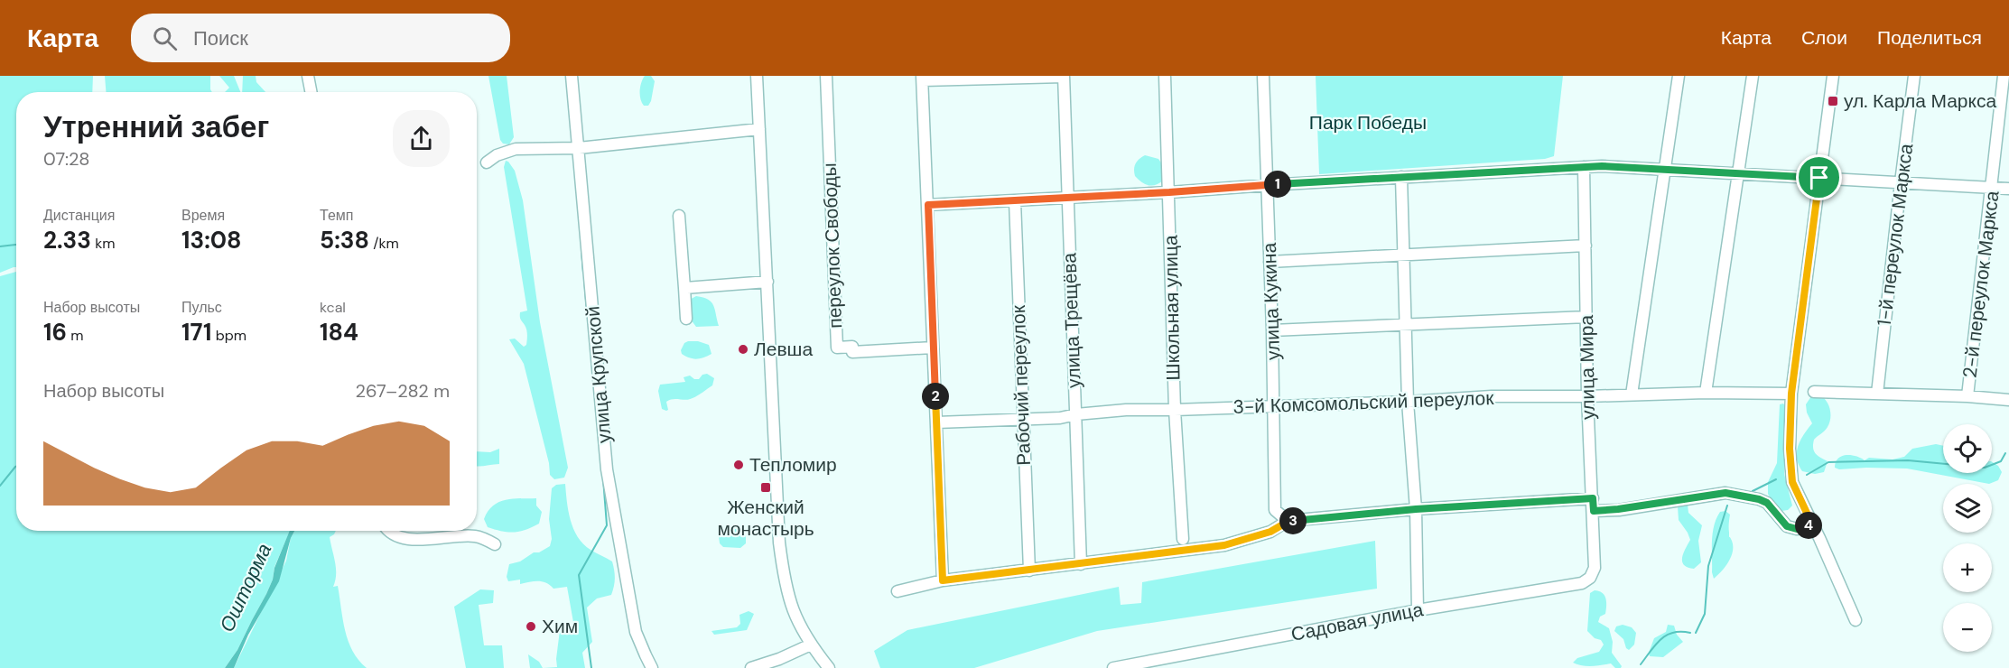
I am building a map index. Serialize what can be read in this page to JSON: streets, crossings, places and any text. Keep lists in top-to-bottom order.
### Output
{
  "streets": {
    "street": [
      "1-й переулок Маркса",
      "переулок Свободы",
      "2-й переулок Маркса",
      "улица Кукина",
      "Школьная улица",
      "улица Трещёва",
      "улица Мира",
      "улица Крупской",
      "Рабочий переулок",
      "3-й Комсомольский переулок",
      "Садовая улица"
    ]
  },
  "crossings": [
    ["улица Кукина", "3-й Комсомольский переулок"],
    ["Школьная улица", "3-й Комсомольский переулок"],
    ["улица Трещёва", "3-й Комсомольский переулок"],
    ["улица Мира", "3-й Комсомольский переулок"],
    ["улица Мира", "Садовая улица"],
    ["Рабочий переулок", "3-й Комсомольский переулок"]
  ],
  "water": ["Ошторма"],
  "parks": ["Парк Победы"],
  "places": {
    "transit": ["ул. Карла Маркса", "Женский монастырь"],
    "other": ["Левша", "Тепломир", "Хим"]
  },
  "page": {
    "header": "Карта",
    "search": "Поиск",
    "nav": ["Карта", "Слои", "Поделиться"],
    "heading": ["Утренний забег", "07:28"],
    "pins": [
      "1",
      "2",
      "3",
      "4"
    ],
    "stats": [
      ["Дистанция", "2.33 km"],
      ["Время", "13:08"],
      ["Темп", "5:38 /km"],
      ["Набор высоты", "16 m"],
      ["Пульс", "171 bpm"],
      ["kcal", "184"]
    ],
    "chart": ["Набор высоты", "267–282 m"],
    "map_buttons": ["+", "−"]
  }
}
